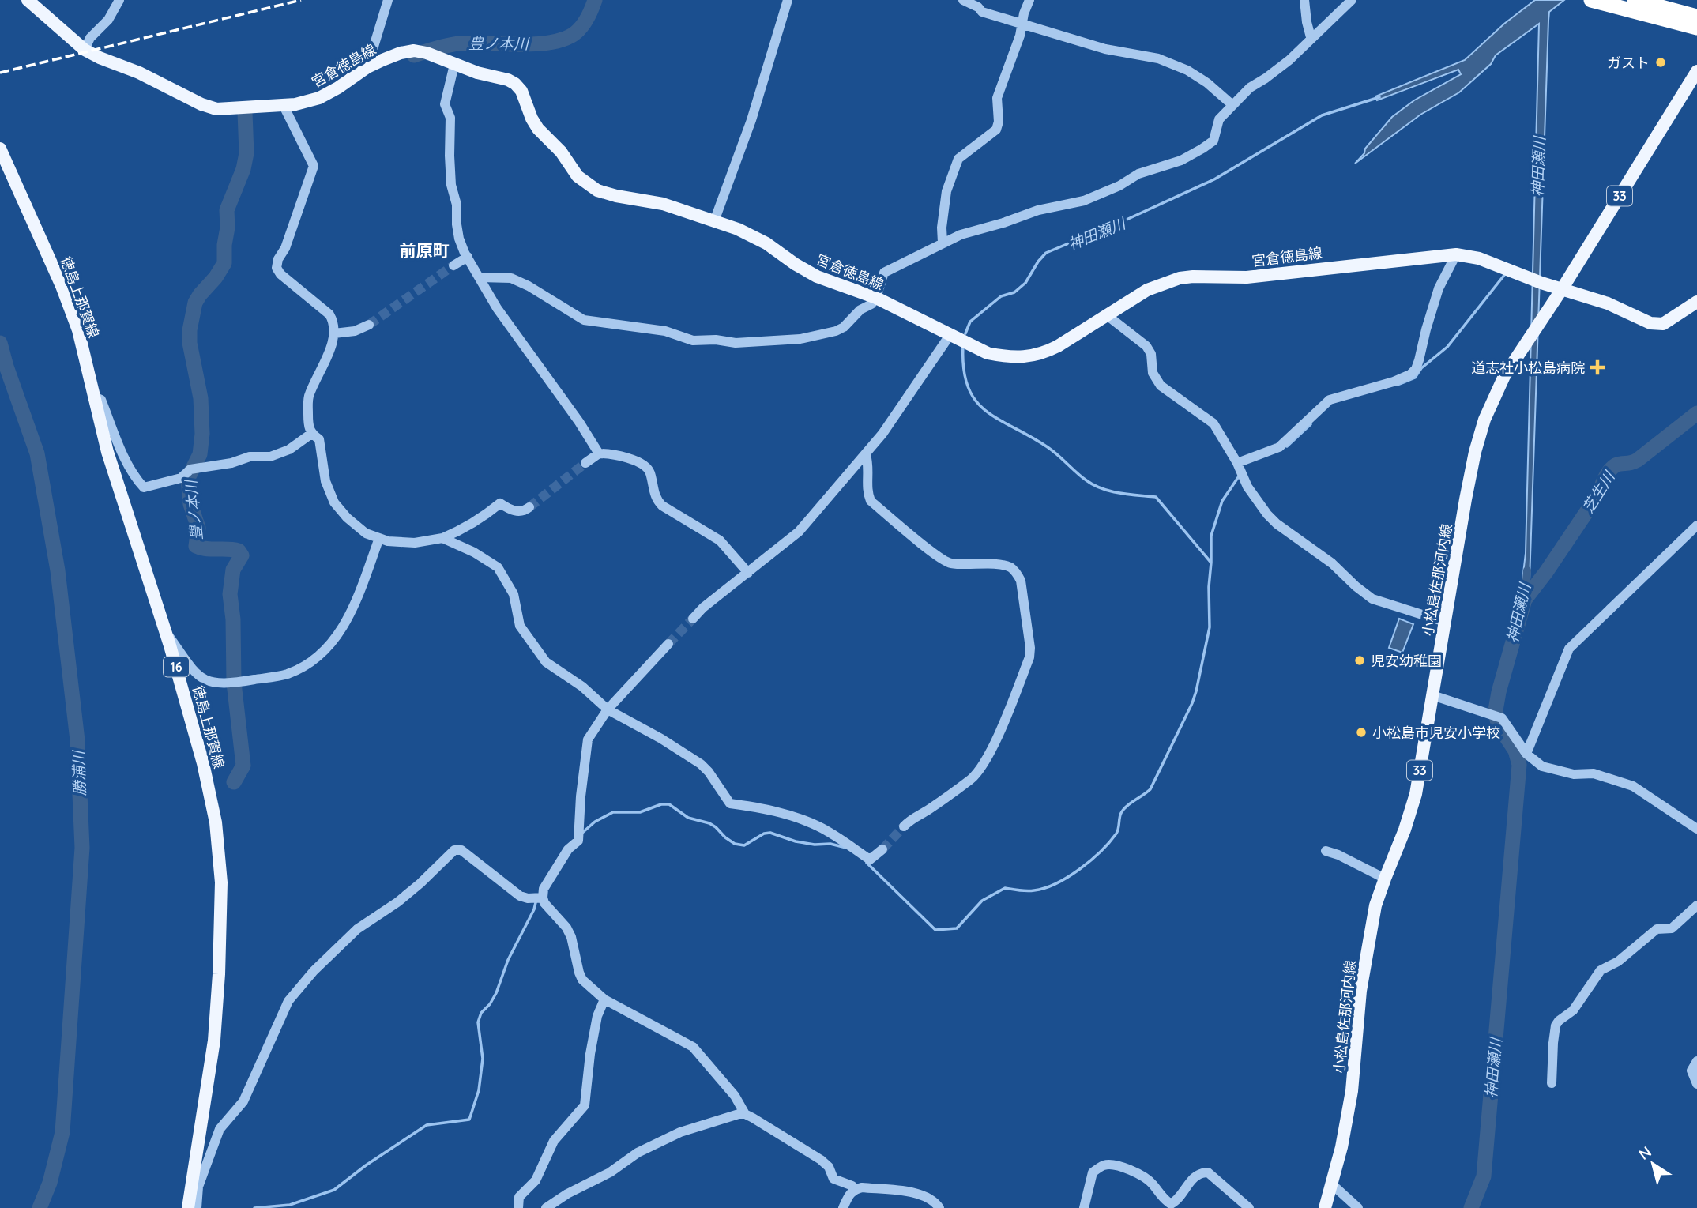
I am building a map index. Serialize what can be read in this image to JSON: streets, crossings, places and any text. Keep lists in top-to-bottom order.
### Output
{
  "streets": {
    "main road": [
      "宮倉徳島線",
      "33",
      "徳島上那賀線",
      "小松島佐那河内線",
      "16"
    ]
  },
  "crossings": [
    ["宮倉徳島線", "小松島佐那河内線"]
  ],
  "districts": ["前原町"],
  "water": [
    "豊ノ本川",
    "神田瀬川",
    "芝生川",
    "勝浦川"
  ],
  "places": {
    "other": ["ガスト", "児安幼稚園", "小松島市児安小学校"],
    "health": ["道志社小松島病院"]
  },
  "north": "top left"
}
